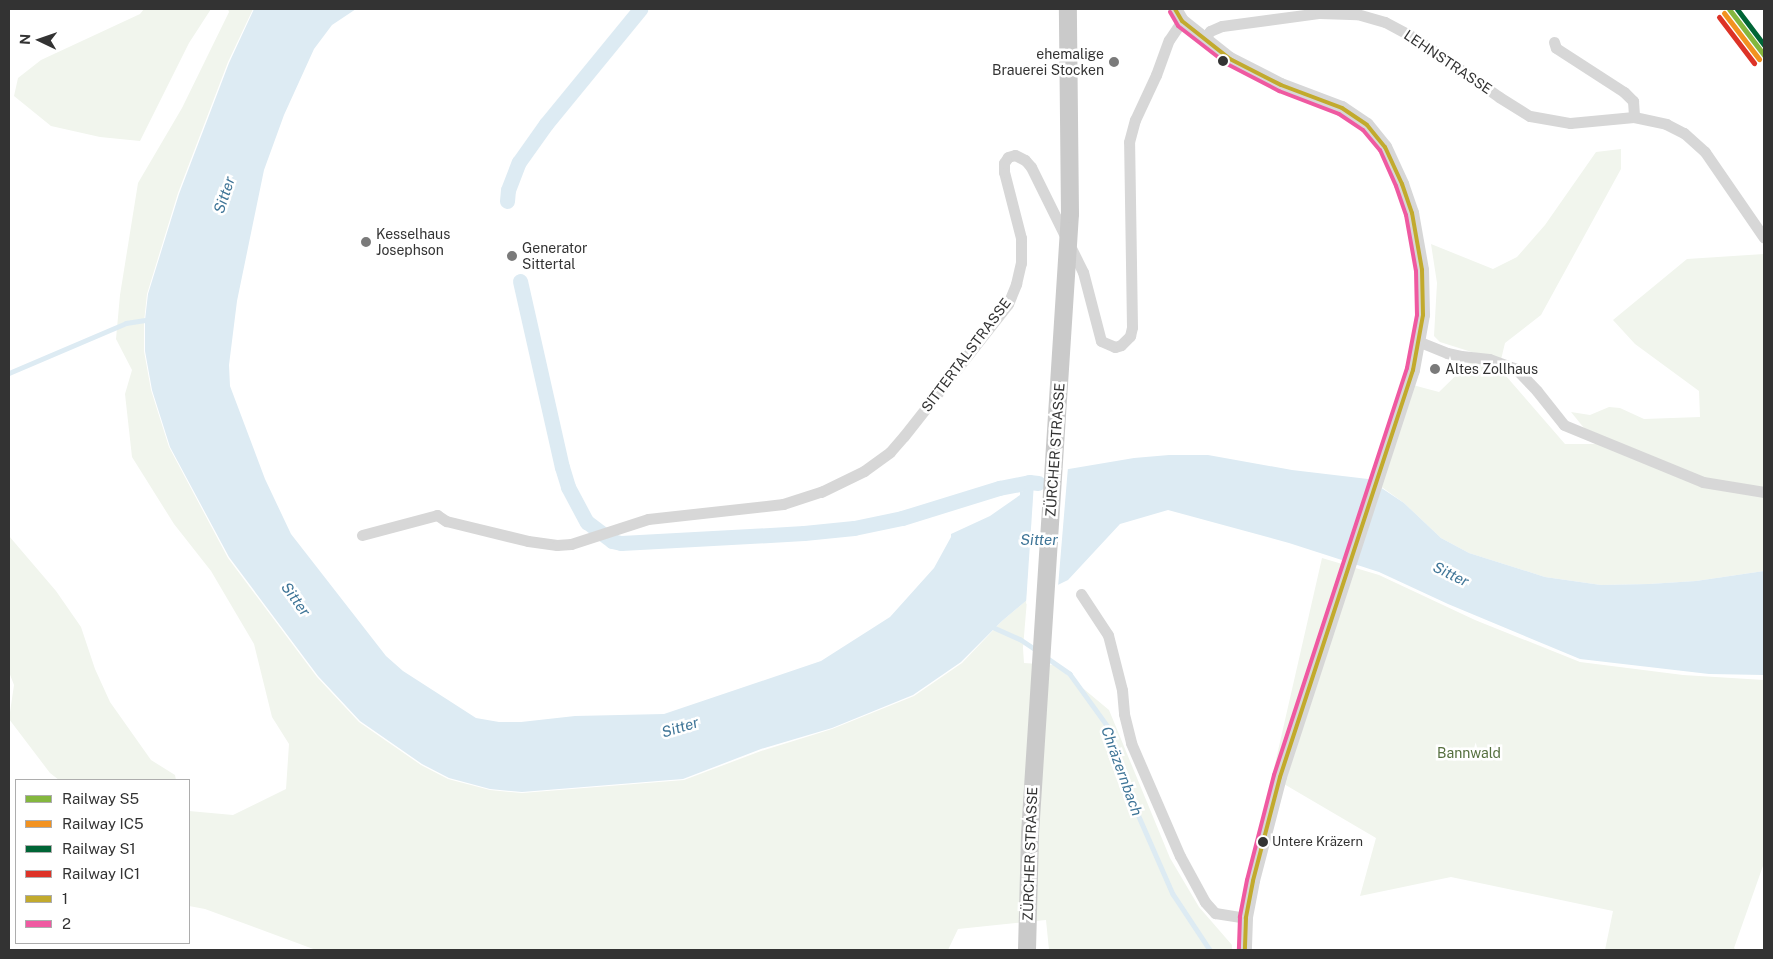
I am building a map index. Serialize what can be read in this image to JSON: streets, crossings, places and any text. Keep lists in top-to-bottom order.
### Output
{
  "streets": {
    "main road": ["ZÜRCHER STRASSE"],
    "street": ["LEHNSTRASSE", "SITTERTALSTRASSE"]
  },
  "water": ["Sitter", "Chräzernbach"],
  "parks": ["Bannwald"],
  "places": [
    "ehemalige Brauerei Stocken",
    "Kesselhaus Josephson",
    "Generator Sittertal",
    "Altes Zollhaus",
    "Untere Kräzern"
  ],
  "lines": [
    "rail line S5",
    "rail line S1",
    "transit line 1",
    "transit line 2",
    "rail line IC5",
    "rail line IC1"
  ],
  "legend": [
    "Railway S5",
    "Railway IC5",
    "Railway S1",
    "Railway IC1",
    "1",
    "2"
  ],
  "north": "left"
}
